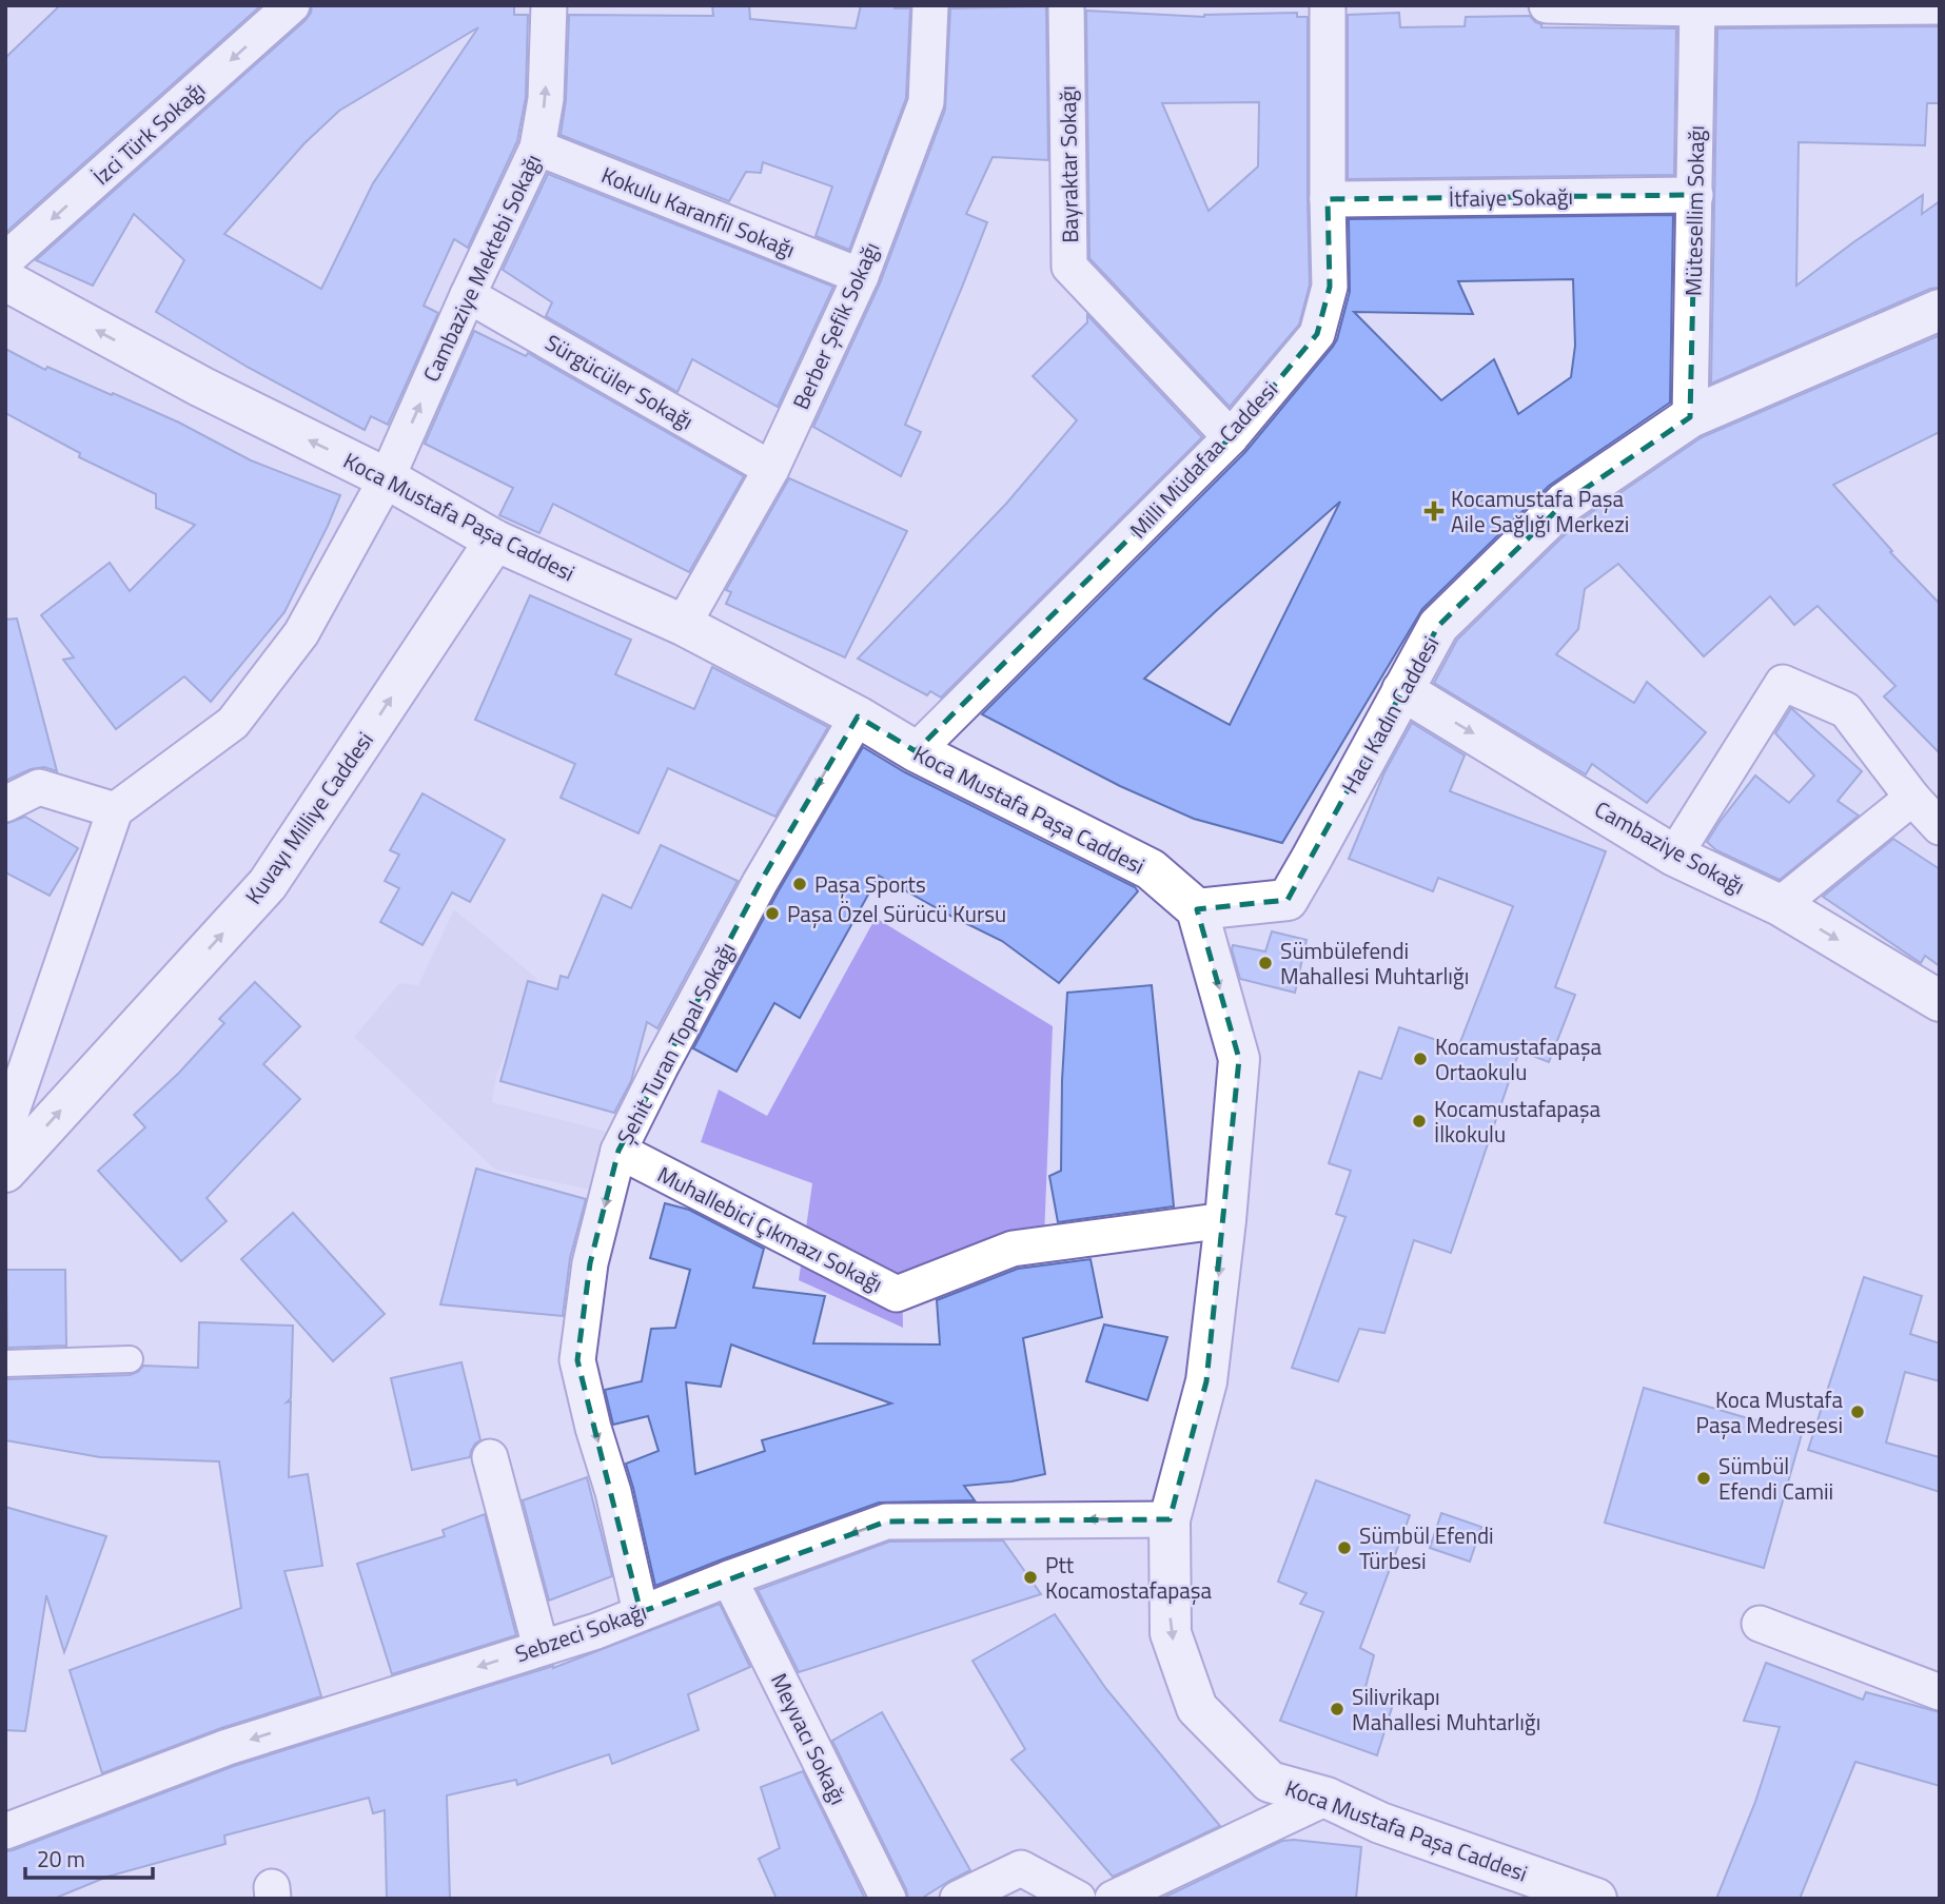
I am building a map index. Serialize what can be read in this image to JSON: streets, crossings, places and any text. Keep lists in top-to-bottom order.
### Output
{
  "streets": {
    "street": [
      "İzci Türk Sokağı",
      "Bayraktar Sokağı",
      "İtfaiye Sokağı",
      "Mütesellim Sokağı",
      "Kokulu Karanfil Sokağı",
      "Cambaziye Mektebi Sokağı",
      "Berber Şefik Sokağı",
      "Sürgücüler Sokağı",
      "Milli Müdafaa Caddesi",
      "Koca Mustafa Paşa Caddesi",
      "Hacı Kadın Caddesi",
      "Kuvayı Milliye Caddesi",
      "Cambaziye Sokağı",
      "Şehit Turan Topal Sokağı",
      "Muhallebici Çıkmazı Sokağı",
      "Sebzeci Sokağı",
      "Meyvacı Sokağı"
    ]
  },
  "crossings": [
    ["Bayraktar Sokağı", "Milli Müdafaa Caddesi"],
    ["İtfaiye Sokağı", "Mütesellim Sokağı"],
    ["İtfaiye Sokağı", "Milli Müdafaa Caddesi"],
    ["Mütesellim Sokağı", "Hacı Kadın Caddesi"],
    ["Kokulu Karanfil Sokağı", "Cambaziye Mektebi Sokağı"],
    ["Kokulu Karanfil Sokağı", "Berber Şefik Sokağı"],
    ["Cambaziye Mektebi Sokağı", "Sürgücüler Sokağı"],
    ["Cambaziye Mektebi Sokağı", "Koca Mustafa Paşa Caddesi"],
    ["Berber Şefik Sokağı", "Sürgücüler Sokağı"],
    ["Berber Şefik Sokağı", "Koca Mustafa Paşa Caddesi"],
    ["Milli Müdafaa Caddesi", "Koca Mustafa Paşa Caddesi"],
    ["Koca Mustafa Paşa Caddesi", "Hacı Kadın Caddesi"],
    ["Koca Mustafa Paşa Caddesi", "Kuvayı Milliye Caddesi"],
    ["Koca Mustafa Paşa Caddesi", "Şehit Turan Topal Sokağı"],
    ["Koca Mustafa Paşa Caddesi", "Muhallebici Çıkmazı Sokağı"],
    ["Koca Mustafa Paşa Caddesi", "Sebzeci Sokağı"],
    ["Hacı Kadın Caddesi", "Cambaziye Sokağı"],
    ["Şehit Turan Topal Sokağı", "Muhallebici Çıkmazı Sokağı"],
    ["Şehit Turan Topal Sokağı", "Sebzeci Sokağı"],
    ["Sebzeci Sokağı", "Meyvacı Sokağı"]
  ],
  "one_way": [
    "İzci Türk Sokağı",
    "Cambaziye Mektebi Sokağı",
    "Cambaziye Sokağı",
    "Şehit Turan Topal Sokağı",
    "Sebzeci Sokağı"
  ],
  "places": {
    "health": ["Kocamustafa Paşa Aile Sağlığı Merkezi"],
    "other": [
      "Paşa Sports",
      "Paşa Özel Sürücü Kursu",
      "Sümbülefendi Mahallesi Muhtarlığı",
      "Kocamustafapaşa Ortaokulu",
      "Kocamustafapaşa İlkokulu",
      "Koca Mustafa Paşa Medresesi",
      "Sümbül Efendi Camii",
      "Sümbül Efendi Türbesi",
      "Ptt Kocamostafapaşa",
      "Silivrikapı Mahallesi Muhtarlığı"
    ]
  },
  "scale_bar": "20 m"
}
